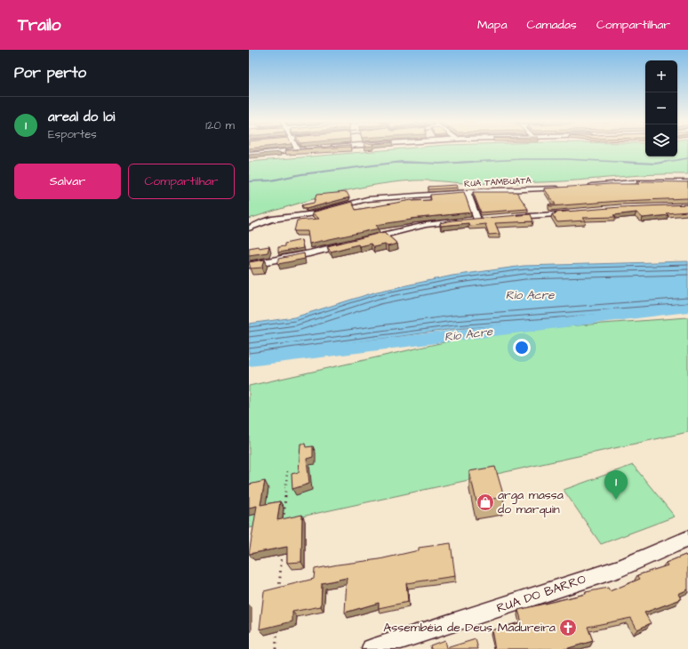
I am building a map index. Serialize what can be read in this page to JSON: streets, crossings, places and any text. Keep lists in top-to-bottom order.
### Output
{
  "streets": {
    "street": ["RUA TAMBUATA", "RUA DO BARRO"]
  },
  "water": ["Rio Acre", "Río Acre"],
  "places": {
    "shop": ["arga massa do marquin"],
    "church": ["Assembéia de Deus Madureira"]
  },
  "page": {
    "header": "Trailo",
    "nav": ["Mapa", "Camadas", "Compartilhar"],
    "heading": "Por perto",
    "map_buttons": ["+", "−"],
    "list": [
      {
        "mark": "1",
        "name": "areal do loi",
        "note": "Esportes",
        "value": "120 m"
      }
    ],
    "buttons": ["Salvar", "Compartilhar"],
    "pins": "1"
  }
}
